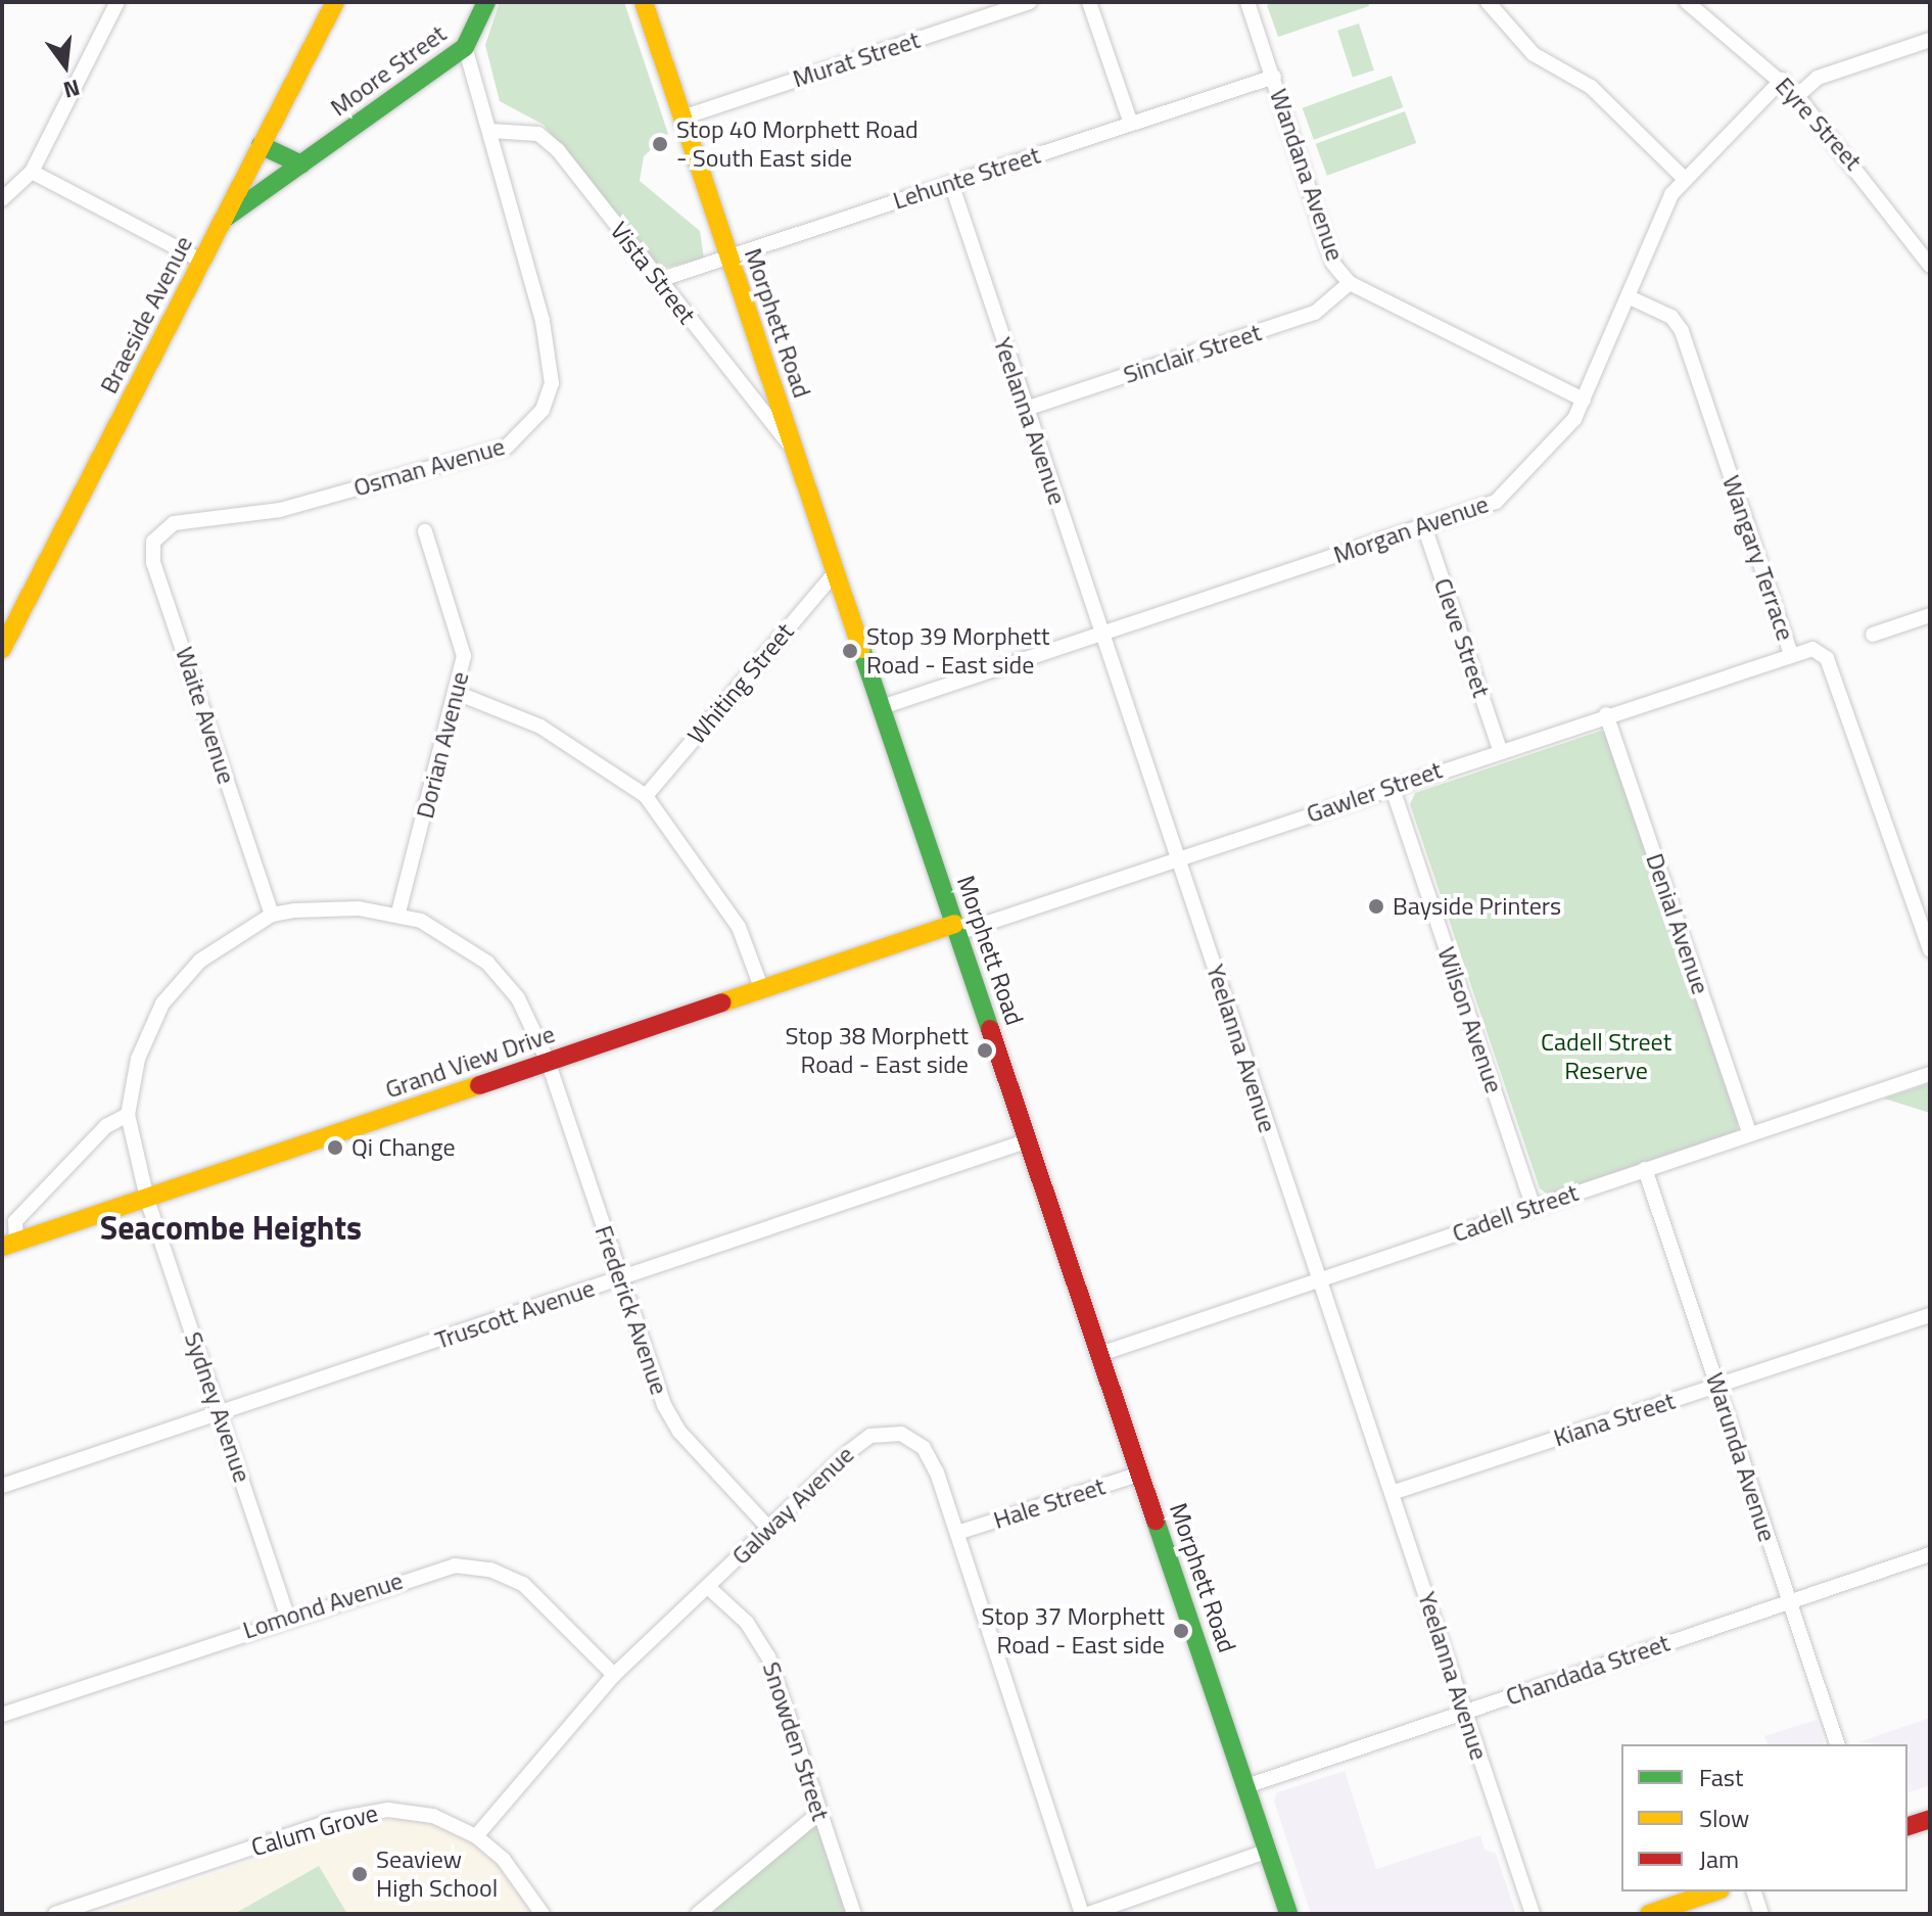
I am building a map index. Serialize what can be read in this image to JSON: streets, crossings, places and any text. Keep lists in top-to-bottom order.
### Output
{
  "streets": {
    "main road": [
      "Moore Street",
      "Braeside Avenue",
      "Morphett Road",
      "Grand View Drive"
    ],
    "street": [
      "Murat Street",
      "Eyre Street",
      "Wandana Avenue",
      "Lehunte Street",
      "Vista Street",
      "Sinclair Street",
      "Yeelanna Avenue",
      "Osman Avenue",
      "Morgan Avenue",
      "Wangary Terrace",
      "Cleve Street",
      "Whiting Street",
      "Waite Avenue",
      "Dorian Avenue",
      "Gawler Street",
      "Denial Avenue",
      "Wilson Avenue",
      "Cadell Street",
      "Frederick Avenue",
      "Truscott Avenue",
      "Sydney Avenue",
      "Kiana Street",
      "Warunda Avenue",
      "Hale Street",
      "Galway Avenue",
      "Lomond Avenue",
      "Chandada Street",
      "Snowden Street",
      "Calum Grove"
    ]
  },
  "crossings": [
    ["Murat Street", "Morphett Road"],
    ["Moore Street", "Braeside Avenue"],
    ["Moore Street", "Osman Avenue"],
    ["Eyre Street", "Morgan Avenue"],
    ["Wandana Avenue", "Lehunte Street"],
    ["Wandana Avenue", "Sinclair Street"],
    ["Wandana Avenue", "Morgan Avenue"],
    ["Lehunte Street", "Vista Street"],
    ["Lehunte Street", "Morphett Road"],
    ["Lehunte Street", "Yeelanna Avenue"],
    ["Vista Street", "Morphett Road"],
    ["Vista Street", "Osman Avenue"],
    ["Morphett Road", "Morgan Avenue"],
    ["Morphett Road", "Whiting Street"],
    ["Morphett Road", "Gawler Street"],
    ["Morphett Road", "Grand View Drive"],
    ["Morphett Road", "Cadell Street"],
    ["Morphett Road", "Truscott Avenue"],
    ["Morphett Road", "Hale Street"],
    ["Morphett Road", "Chandada Street"],
    ["Sinclair Street", "Yeelanna Avenue"],
    ["Yeelanna Avenue", "Morgan Avenue"],
    ["Yeelanna Avenue", "Gawler Street"],
    ["Yeelanna Avenue", "Cadell Street"],
    ["Yeelanna Avenue", "Kiana Street"],
    ["Yeelanna Avenue", "Chandada Street"],
    ["Osman Avenue", "Waite Avenue"],
    ["Morgan Avenue", "Wangary Terrace"],
    ["Morgan Avenue", "Cleve Street"],
    ["Wangary Terrace", "Gawler Street"],
    ["Cleve Street", "Gawler Street"],
    ["Dorian Avenue", "Frederick Avenue"],
    ["Gawler Street", "Denial Avenue"],
    ["Gawler Street", "Wilson Avenue"],
    ["Gawler Street", "Grand View Drive"],
    ["Denial Avenue", "Cadell Street"],
    ["Wilson Avenue", "Cadell Street"],
    ["Grand View Drive", "Frederick Avenue"],
    ["Grand View Drive", "Sydney Avenue"],
    ["Cadell Street", "Warunda Avenue"],
    ["Frederick Avenue", "Truscott Avenue"],
    ["Frederick Avenue", "Galway Avenue"],
    ["Truscott Avenue", "Sydney Avenue"],
    ["Sydney Avenue", "Lomond Avenue"],
    ["Kiana Street", "Warunda Avenue"],
    ["Warunda Avenue", "Chandada Street"],
    ["Hale Street", "Galway Avenue"],
    ["Galway Avenue", "Lomond Avenue"],
    ["Galway Avenue", "Snowden Street"],
    ["Galway Avenue", "Calum Grove"]
  ],
  "districts": ["Seacombe Heights"],
  "parks": ["Cadell Street Reserve"],
  "places": [
    "Stop 40 Morphett Road - South East side",
    "Stop 39 Morphett Road - East side",
    "Bayside Printers",
    "Stop 38 Morphett Road - East side",
    "Qi Change",
    "Stop 37 Morphett Road - East side",
    "Seaview High School"
  ],
  "legend": ["Fast", "Slow", "Jam"],
  "north": "bottom"
}
